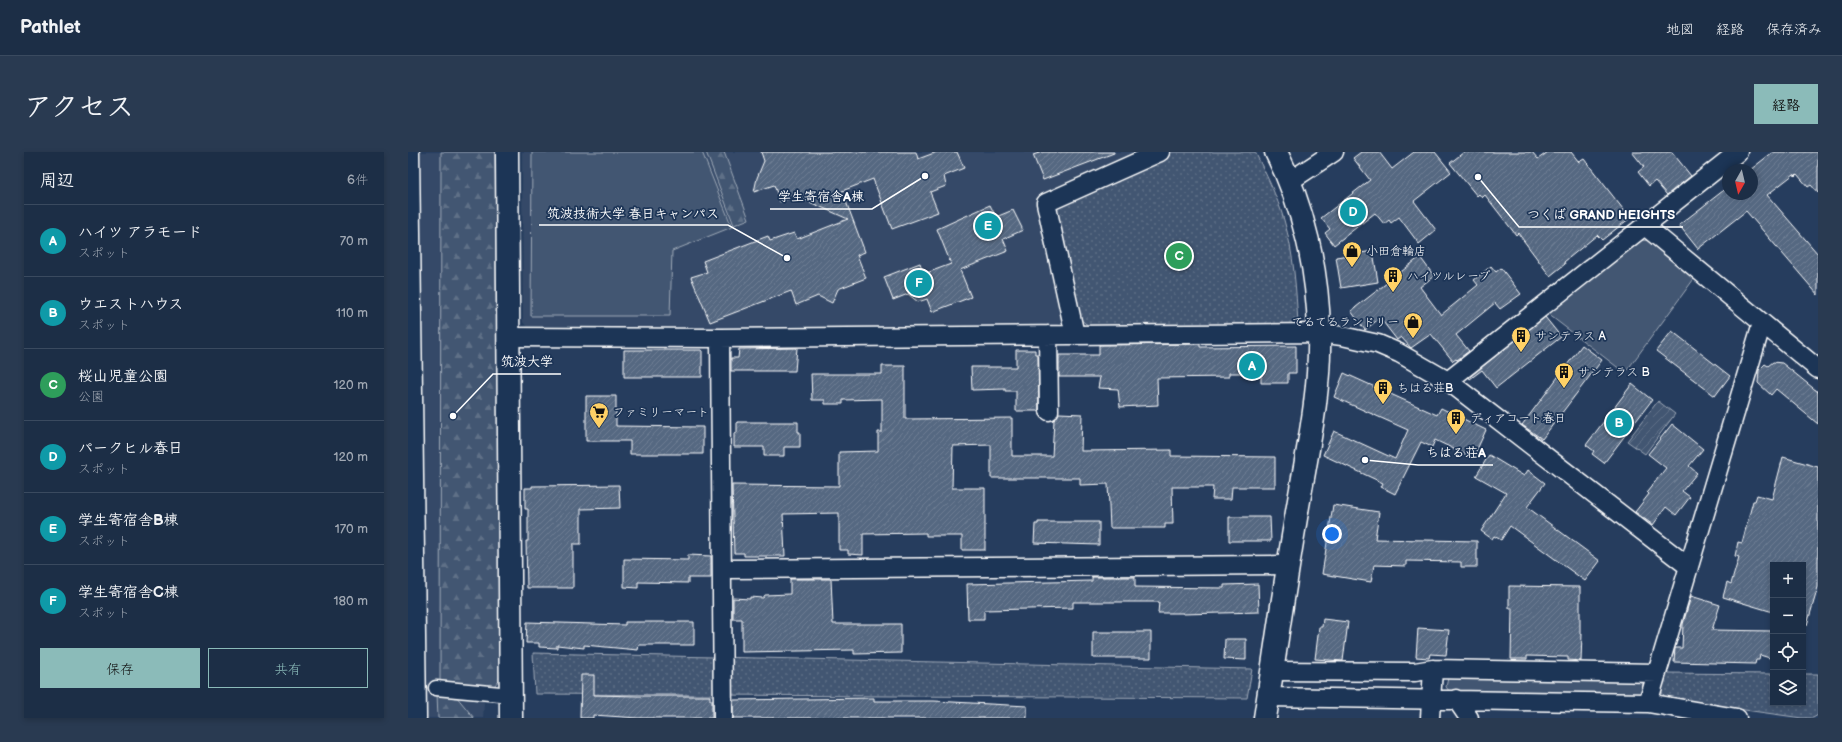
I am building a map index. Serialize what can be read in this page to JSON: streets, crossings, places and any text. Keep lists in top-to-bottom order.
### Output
{
  "places": {
    "other": [
      "学生寄宿舎A棟",
      "つくば GRAND HEIGHTS",
      "筑波技術大学 春日キャンパス",
      "筑波大学",
      "ちはる荘A"
    ],
    "shop": ["小田倉輪店", "てるてるランドリー"],
    "building": [
      "ハイツルレーブ",
      "サンテラス A",
      "サンテラス B",
      "ちはる荘B",
      "ディアコート春日"
    ],
    "supermarket": ["ファミリーマート"]
  },
  "north": "bottom",
  "page": {
    "header": "Pathlet",
    "nav": ["地図", "経路", "保存済み"],
    "title": "アクセス",
    "buttons": [
      "経路",
      ["保存", "共有"]
    ],
    "heading": ["周辺", "6件"],
    "pins": [
      "D",
      "E",
      "C",
      "F",
      "A",
      "B"
    ],
    "list": [
      {
        "mark": "A",
        "name": "ハイツ アラモード",
        "note": "スポット",
        "value": "70 m"
      },
      {
        "mark": "B",
        "name": "ウエストハウス",
        "note": "スポット",
        "value": "110 m"
      },
      {
        "mark": "C",
        "name": "桜山児童公園",
        "note": "公園",
        "value": "120 m"
      },
      {
        "mark": "D",
        "name": "パークヒル春日",
        "note": "スポット",
        "value": "120 m"
      },
      {
        "mark": "E",
        "name": "学生寄宿舎B棟",
        "note": "スポット",
        "value": "170 m"
      },
      {
        "mark": "F",
        "name": "学生寄宿舎C棟",
        "note": "スポット",
        "value": "180 m"
      }
    ],
    "map_buttons": ["+", "−"]
  }
}
